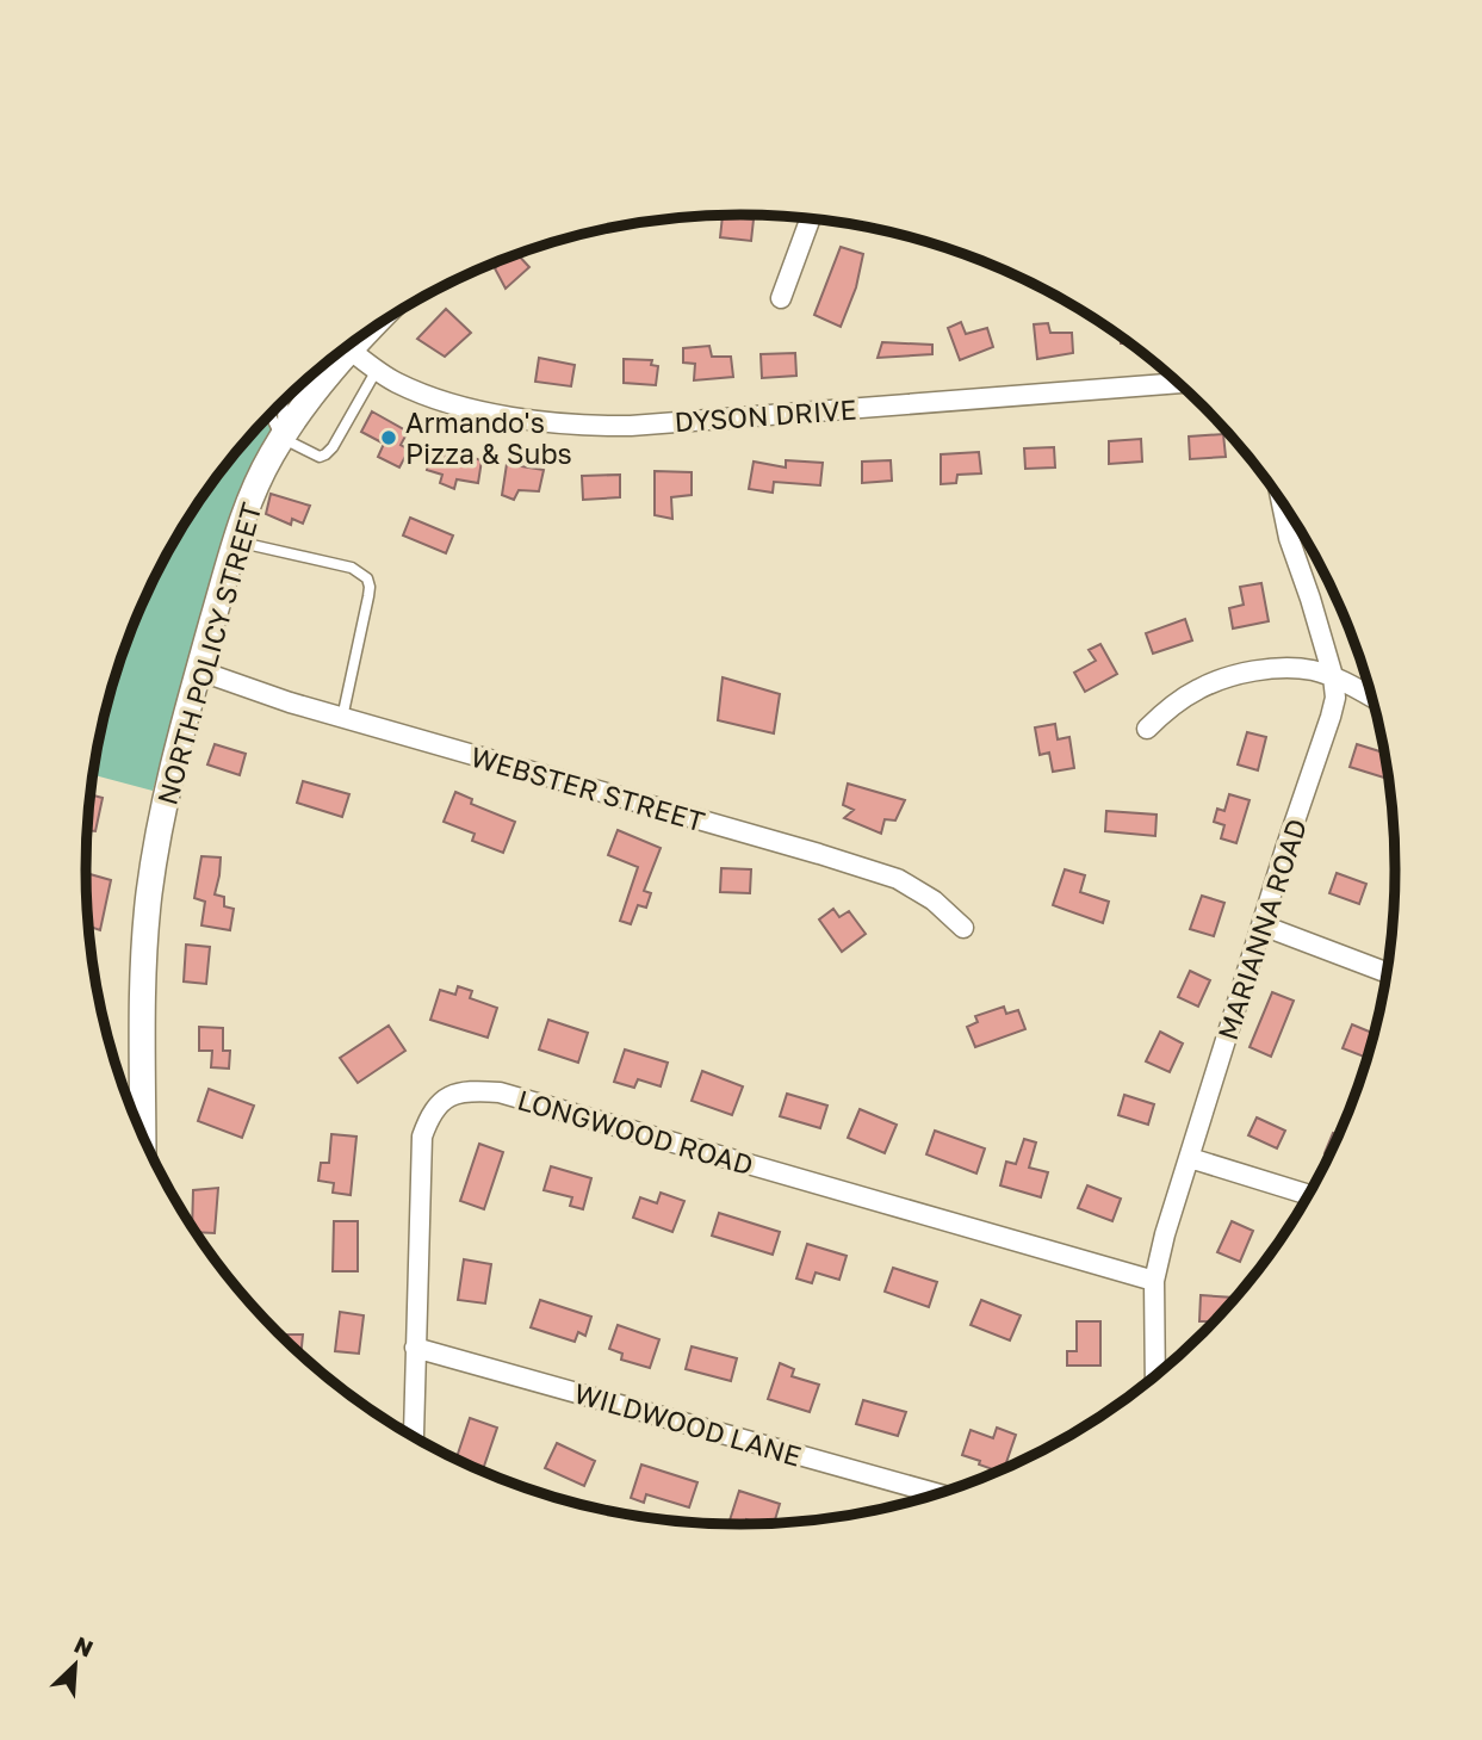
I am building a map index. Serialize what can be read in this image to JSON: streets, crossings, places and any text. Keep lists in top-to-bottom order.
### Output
{
  "streets": {
    "street": [
      "DYSON DRIVE",
      "NORTH POLICY STREET",
      "WEBSTER STREET",
      "MARIANNA ROAD",
      "LONGWOOD ROAD",
      "WILDWOOD LANE"
    ]
  },
  "crossings": [
    ["DYSON DRIVE", "NORTH POLICY STREET"],
    ["NORTH POLICY STREET", "WEBSTER STREET"],
    ["MARIANNA ROAD", "LONGWOOD ROAD"],
    ["LONGWOOD ROAD", "WILDWOOD LANE"]
  ],
  "places": ["Armando's Pizza & Subs"],
  "north": "top right"
}
